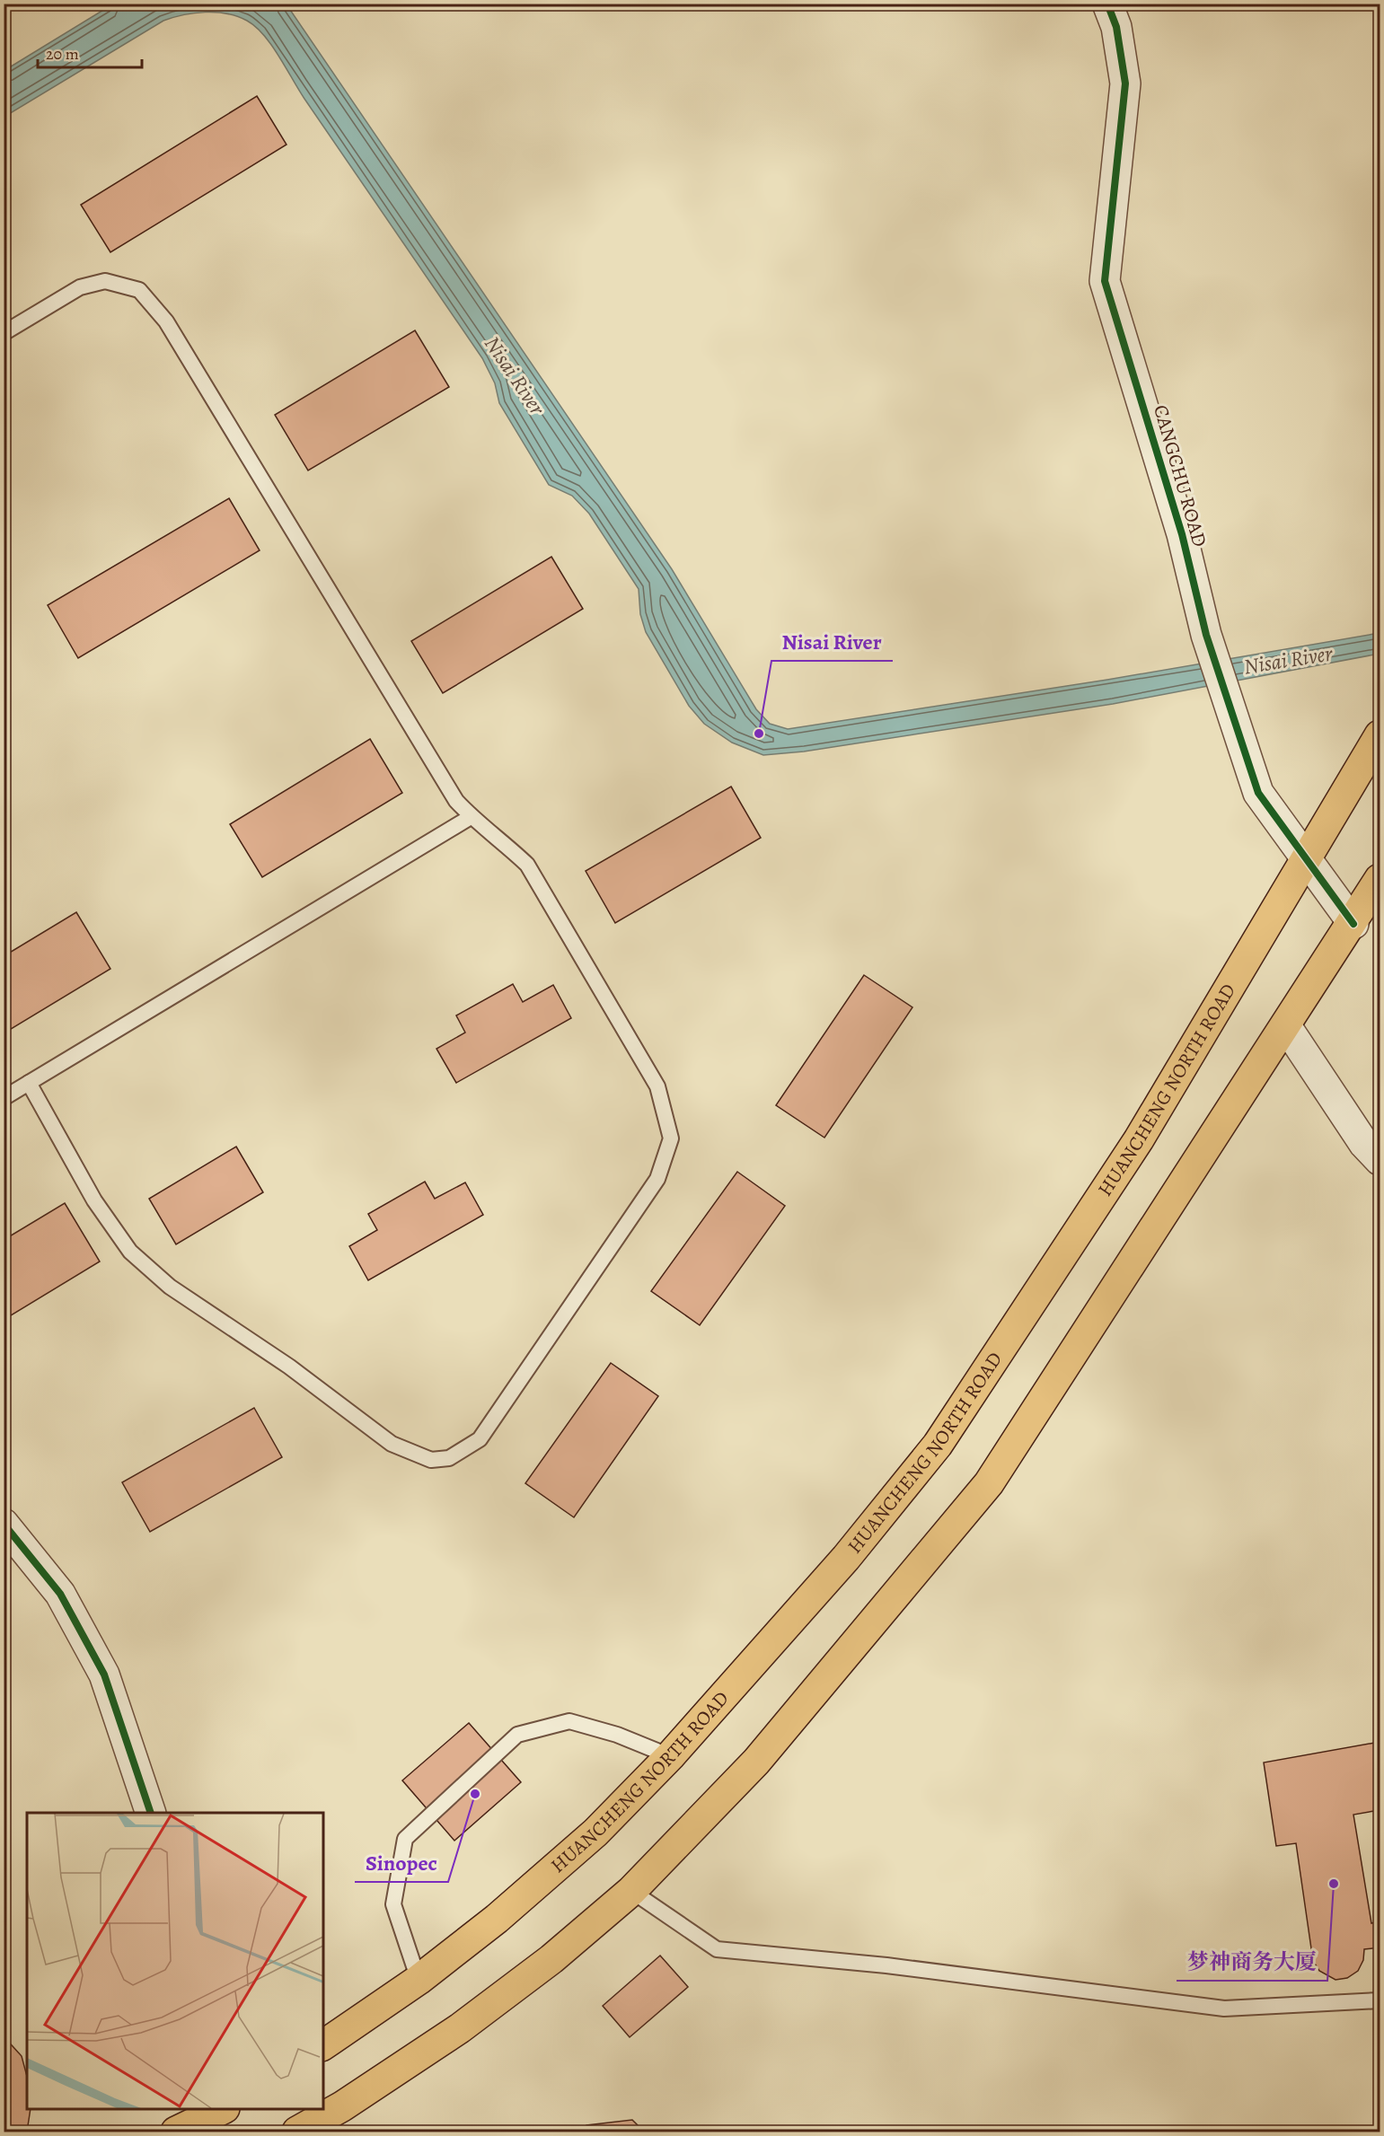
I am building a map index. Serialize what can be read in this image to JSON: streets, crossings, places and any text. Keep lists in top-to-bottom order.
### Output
{
  "streets": {
    "main road": ["HUANCHENG NORTH ROAD"],
    "street": ["CANGCHU ROAD"]
  },
  "crossings": [
    ["CANGCHU ROAD", "HUANCHENG NORTH ROAD"]
  ],
  "water": ["Nisai River"],
  "places": ["Nisai River", "Sinopec", "梦神商务大厦"],
  "scale_bar": "20 m"
}
